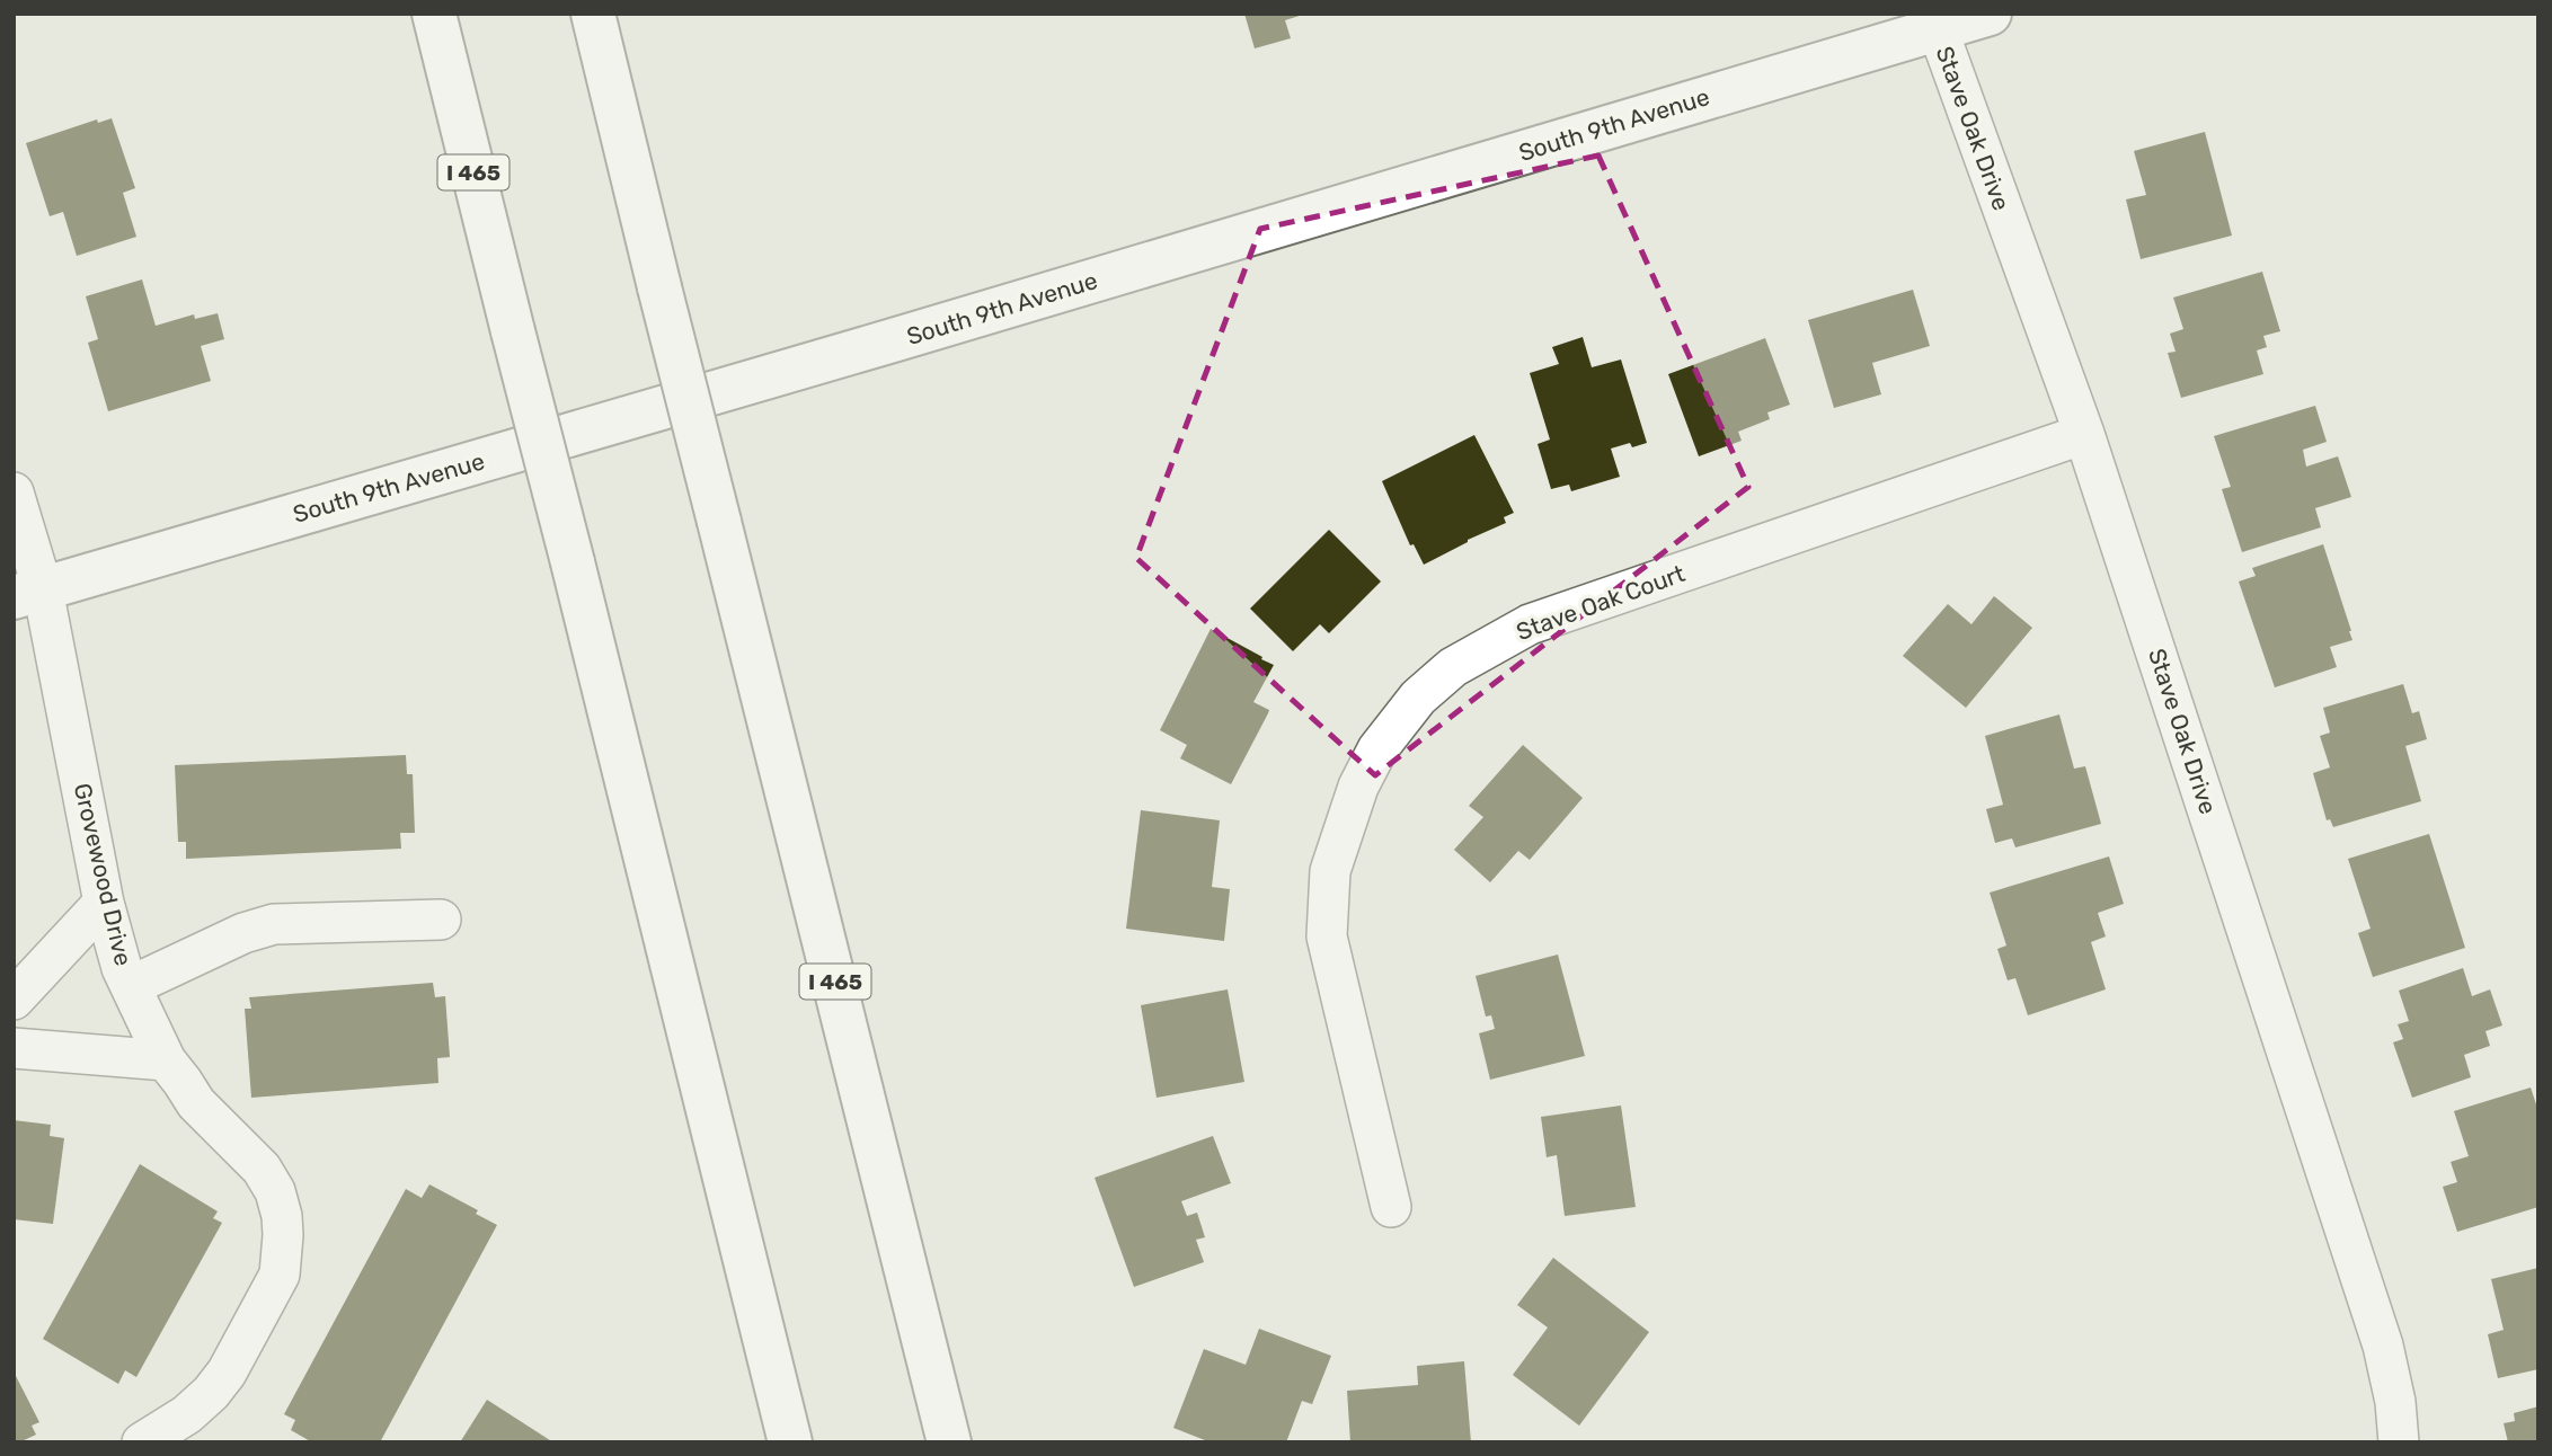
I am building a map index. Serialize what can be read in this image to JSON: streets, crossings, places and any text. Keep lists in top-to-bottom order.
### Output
{
  "streets": {
    "main road": ["South 9th Avenue", "I 465"],
    "street": ["Stave Oak Drive", "Stave Oak Court", "Grovewood Drive"]
  },
  "crossings": [
    ["South 9th Avenue", "Stave Oak Drive"],
    ["South 9th Avenue", "Grovewood Drive"],
    ["Stave Oak Drive", "Stave Oak Court"]
  ]
}
